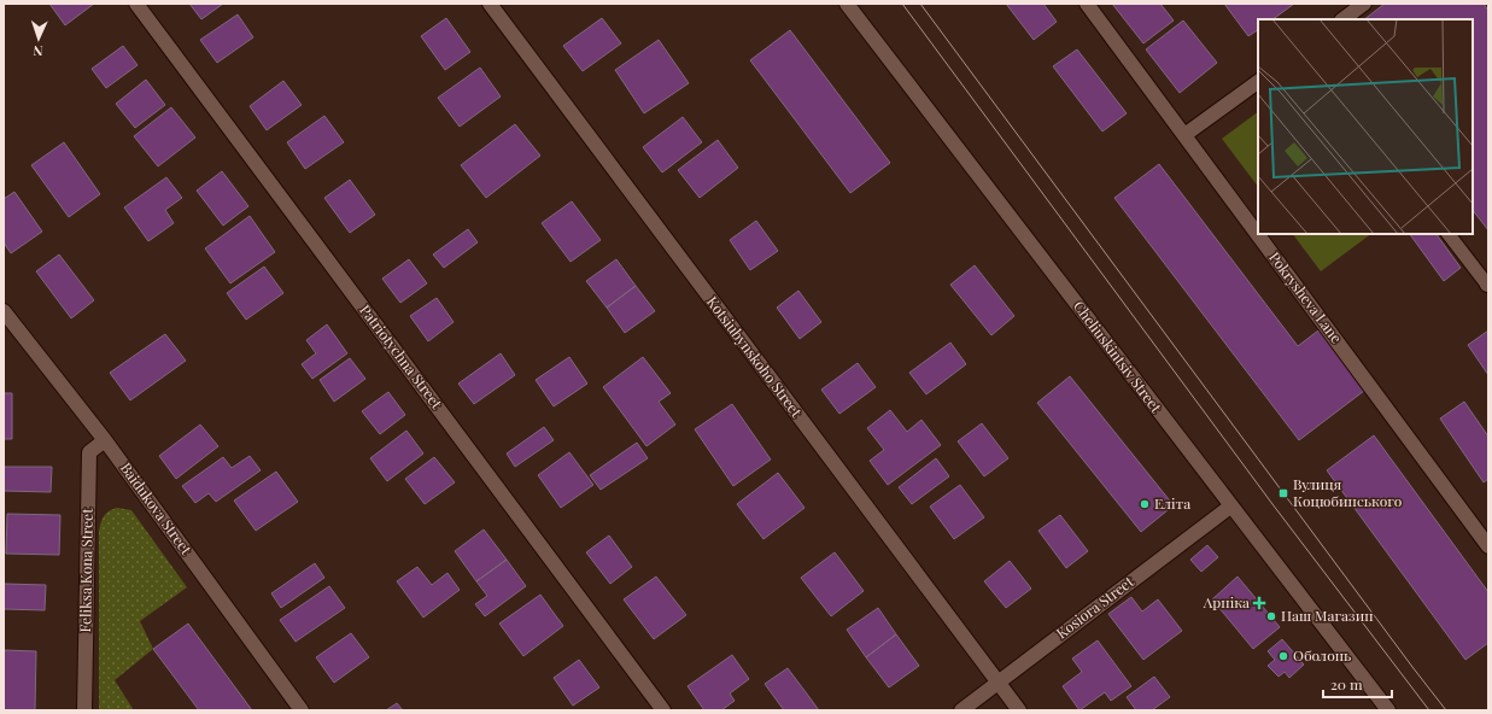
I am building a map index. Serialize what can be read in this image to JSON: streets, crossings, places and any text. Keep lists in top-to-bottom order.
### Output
{
  "streets": {
    "street": [
      "Pokrysheva Lane",
      "Patriotychna Street",
      "Kotsiubynskoho Street",
      "Cheliuskintsiv Street",
      "Baidukova Street",
      "Feliksa Kona Street",
      "Kosiora Street"
    ]
  },
  "crossings": [
    ["Kotsiubynskoho Street", "Kosiora Street"],
    ["Cheliuskintsiv Street", "Kosiora Street"],
    ["Baidukova Street", "Feliksa Kona Street"]
  ],
  "places": {
    "transit": ["Вулиця Коцюбинського"],
    "other": ["Еліта", "Наш Магазин", "Оболонь"],
    "health": ["Арніка"]
  },
  "scale_bar": "20 m",
  "north": "bottom"
}
